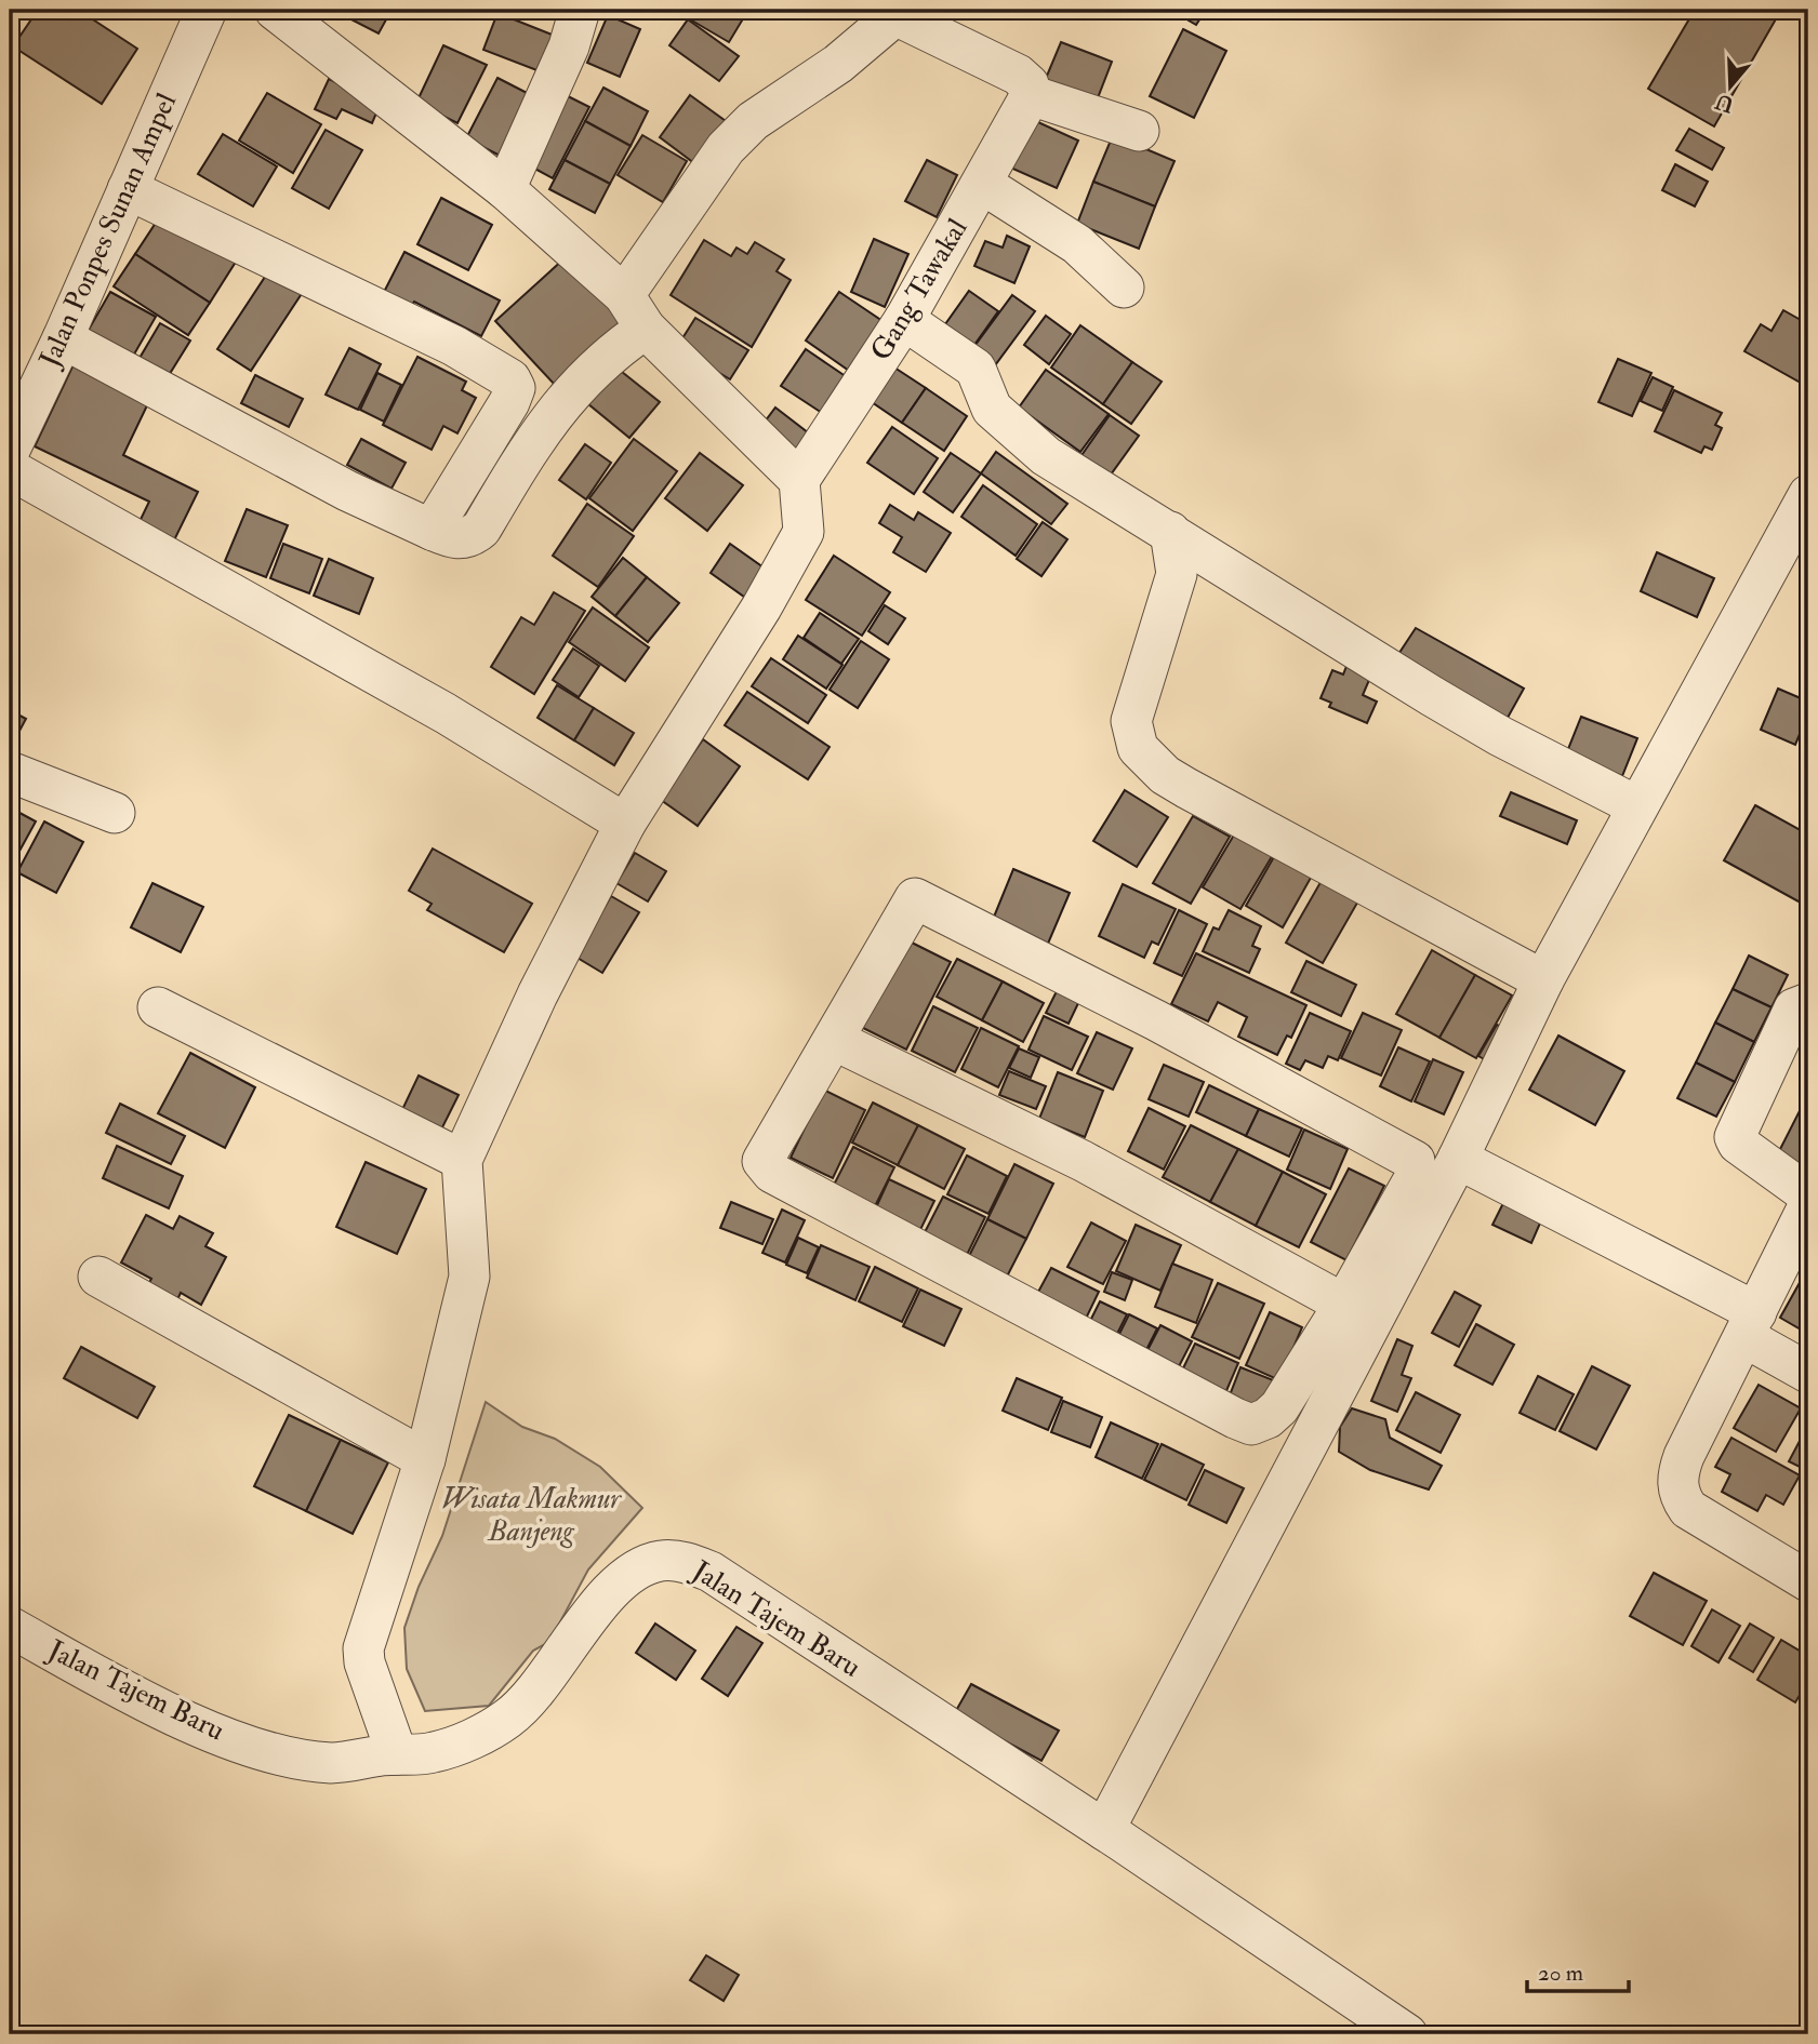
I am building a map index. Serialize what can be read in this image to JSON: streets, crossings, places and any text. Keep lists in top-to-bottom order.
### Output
{
  "streets": {
    "street": ["Jalan Ponpes Sunan Ampel", "Gang Tawakal", "Jalan Tajem Baru"]
  },
  "parks": ["Wisata Makmur Banjeng"],
  "scale_bar": "20 m",
  "north": "bottom"
}
